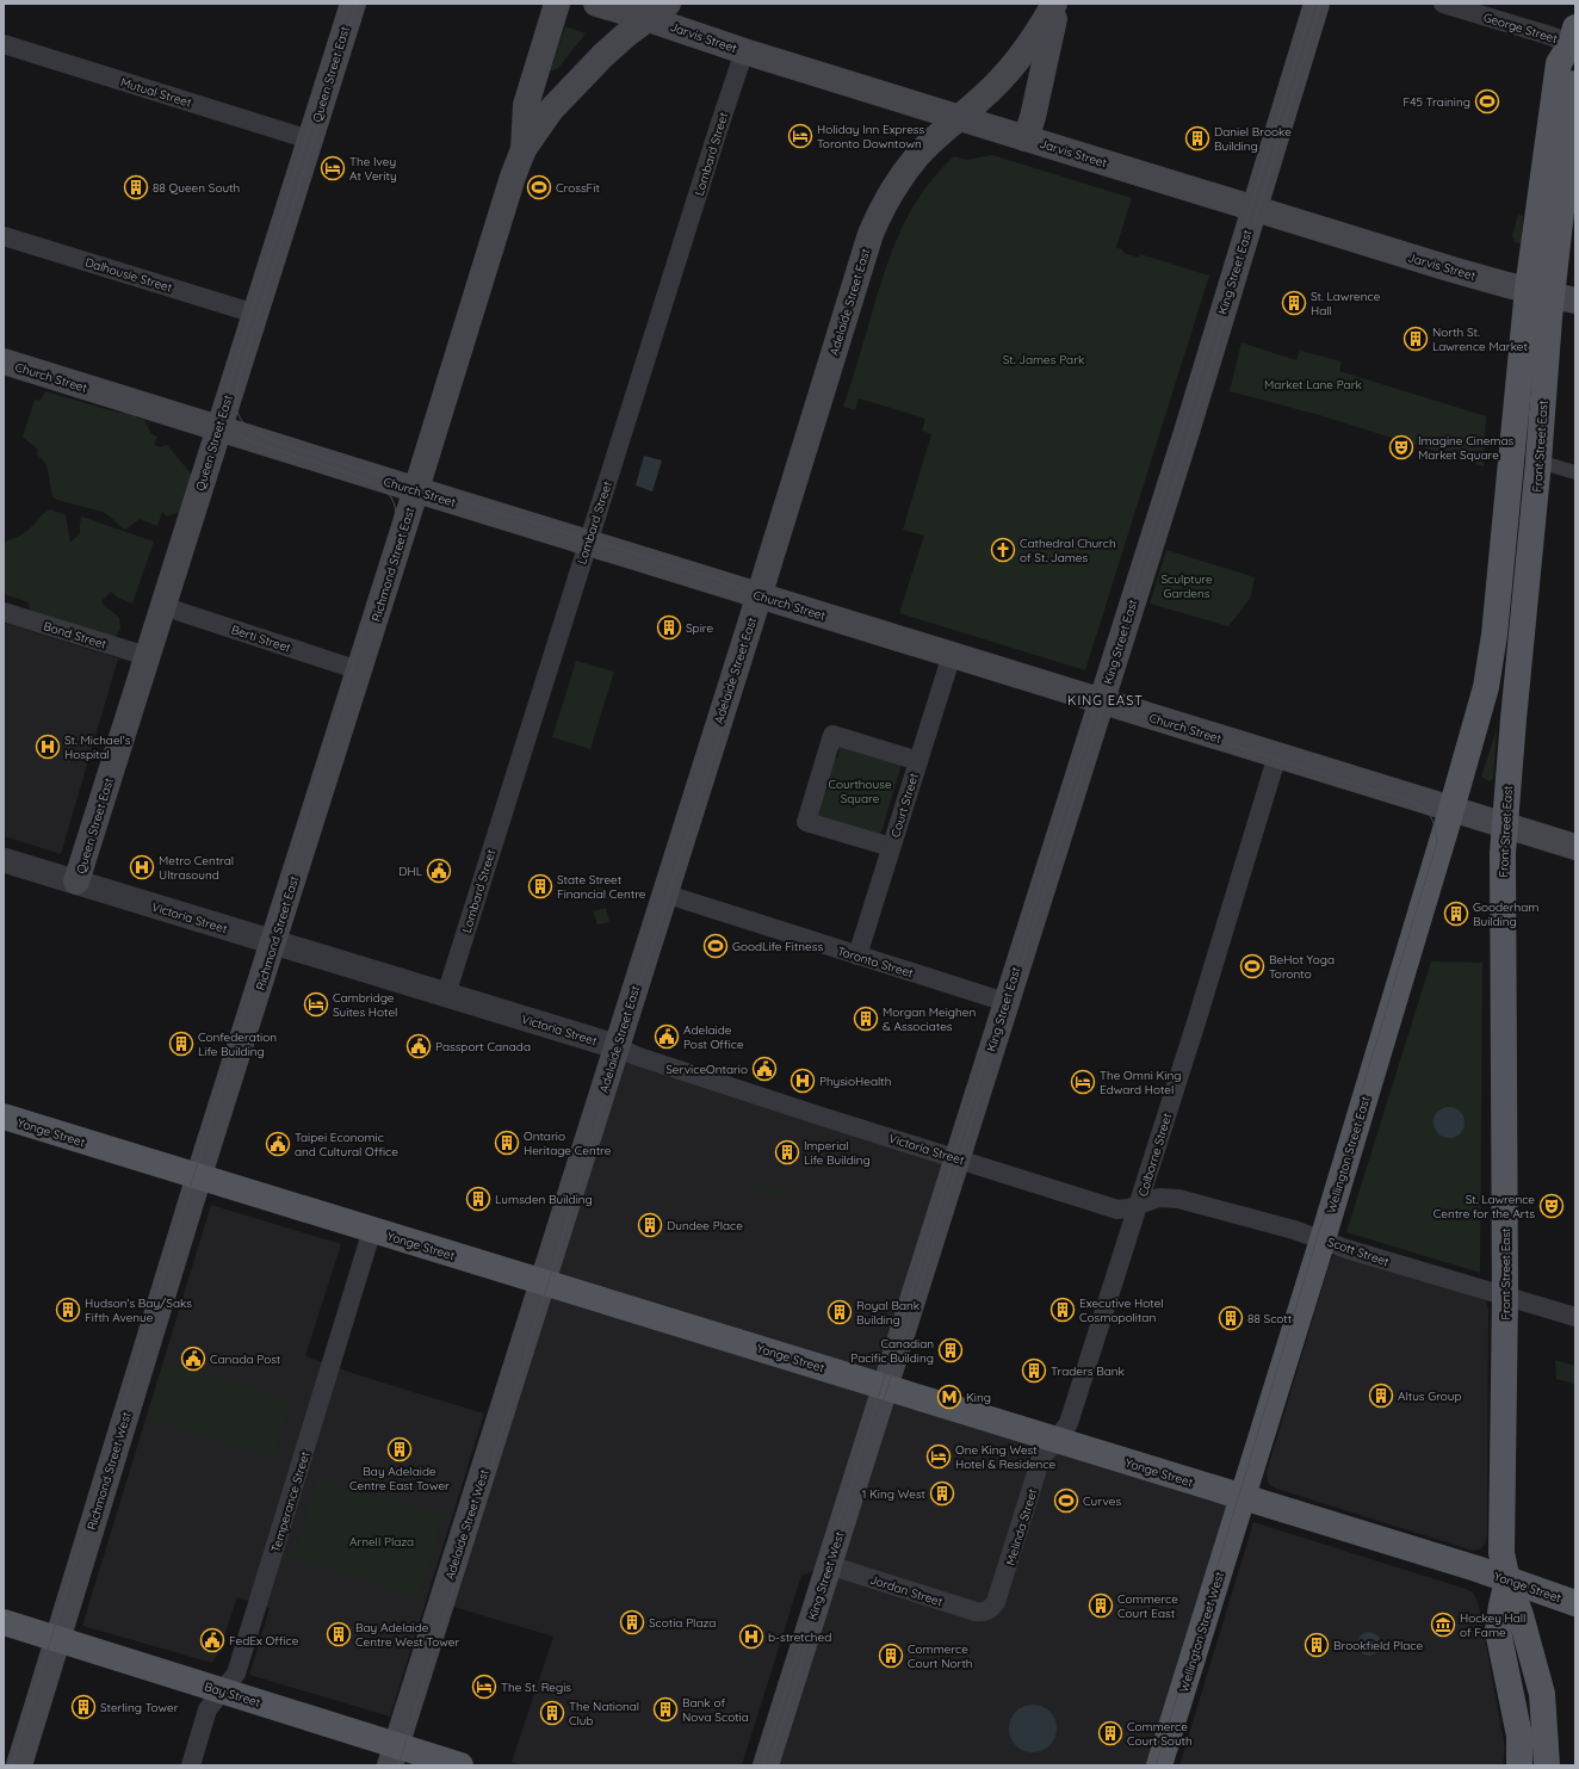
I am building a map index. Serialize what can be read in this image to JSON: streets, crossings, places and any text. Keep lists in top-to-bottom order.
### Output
{
  "streets": {
    "main road": [
      "Jarvis Street",
      "Queen Street East",
      "King Street East",
      "Adelaide Street East",
      "Church Street",
      "Front Street East",
      "Richmond Street East",
      "Yonge Street",
      "Wellington Street East",
      "Richmond Street West",
      "Adelaide Street West",
      "King Street West",
      "Wellington Street West",
      "Bay Street"
    ],
    "street": [
      "George Street",
      "Mutual Street",
      "Lombard Street",
      "Dalhousie Street",
      "Bond Street",
      "Berti Street",
      "Court Street",
      "Victoria Street",
      "Toronto Street",
      "Colborne Street",
      "Scott Street",
      "Temperance Street",
      "Melinda Street",
      "Jordan Street"
    ]
  },
  "crossings": [
    ["George Street", "Front Street East"],
    ["Jarvis Street", "Lombard Street"],
    ["Jarvis Street", "King Street East"],
    ["Jarvis Street", "Adelaide Street East"],
    ["Jarvis Street", "Front Street East"],
    ["Jarvis Street", "Richmond Street East"],
    ["Queen Street East", "Mutual Street"],
    ["Queen Street East", "Dalhousie Street"],
    ["Queen Street East", "Church Street"],
    ["Queen Street East", "Bond Street"],
    ["Queen Street East", "Berti Street"],
    ["Queen Street East", "Victoria Street"],
    ["Lombard Street", "Church Street"],
    ["Lombard Street", "Victoria Street"],
    ["King Street East", "Church Street"],
    ["King Street East", "Victoria Street"],
    ["King Street East", "Toronto Street"],
    ["King Street East", "Yonge Street"],
    ["King Street East", "King Street West"],
    ["Adelaide Street East", "Church Street"],
    ["Adelaide Street East", "Victoria Street"],
    ["Adelaide Street East", "Toronto Street"],
    ["Adelaide Street East", "Yonge Street"],
    ["Adelaide Street East", "Adelaide Street West"],
    ["Church Street", "Front Street East"],
    ["Church Street", "Richmond Street East"],
    ["Church Street", "Court Street"],
    ["Church Street", "Colborne Street"],
    ["Church Street", "Wellington Street East"],
    ["Front Street East", "Yonge Street"],
    ["Front Street East", "Wellington Street East"],
    ["Front Street East", "Scott Street"],
    ["Richmond Street East", "Berti Street"],
    ["Richmond Street East", "Victoria Street"],
    ["Richmond Street East", "Yonge Street"],
    ["Richmond Street East", "Richmond Street West"],
    ["Court Street", "Toronto Street"],
    ["Victoria Street", "Colborne Street"],
    ["Victoria Street", "Scott Street"],
    ["Yonge Street", "Colborne Street"],
    ["Yonge Street", "Wellington Street East"],
    ["Yonge Street", "Richmond Street West"],
    ["Yonge Street", "Temperance Street"],
    ["Yonge Street", "Adelaide Street West"],
    ["Yonge Street", "Melinda Street"],
    ["Yonge Street", "King Street West"],
    ["Yonge Street", "Wellington Street West"],
    ["Colborne Street", "Scott Street"],
    ["Colborne Street", "Melinda Street"],
    ["Wellington Street East", "Scott Street"],
    ["Wellington Street East", "Wellington Street West"],
    ["Richmond Street West", "Bay Street"],
    ["Temperance Street", "Bay Street"],
    ["Adelaide Street West", "Bay Street"],
    ["Melinda Street", "Jordan Street"],
    ["King Street West", "Jordan Street"]
  ],
  "districts": ["KING EAST"],
  "parks": [
    "St. James Park",
    "Market Lane Park",
    "Sculpture Gardens",
    "Courthouse Square",
    "Arnell Plaza"
  ],
  "places": {
    "sports": [
      "F45 Training",
      "CrossFit",
      "GoodLife Fitness",
      "BeHot Yoga Toronto",
      "Curves"
    ],
    "hotel": [
      "Holiday Inn Express Toronto Downtown",
      "The Ivey At Verity",
      "Cambridge Suites Hotel",
      "The Omni King Edward Hotel",
      "One King West Hotel & Residence",
      "The St. Regis"
    ],
    "building": [
      "Daniel Brooke Building",
      "88 Queen South",
      "St. Lawrence Hall",
      "North St. Lawrence Market",
      "Spire",
      "State Street Financial Centre",
      "Gooderham Building",
      "Morgan Meighen & Associates",
      "Confederation Life Building",
      "Ontario Heritage Centre",
      "Imperial Life Building",
      "Lumsden Building",
      "Dundee Place",
      "Hudson's Bay/Saks Fifth Avenue",
      "Executive Hotel Cosmopolitan",
      "Royal Bank Building",
      "88 Scott",
      "Canadian Pacific Building",
      "Traders Bank",
      "Altus Group",
      "Bay Adelaide Centre East Tower",
      "1 King West",
      "Commerce Court East",
      "Scotia Plaza",
      "Bay Adelaide Centre West Tower",
      "Brookfield Place",
      "Commerce Court North",
      "Sterling Tower",
      "Bank of Nova Scotia",
      "The National Club",
      "Commerce Court South"
    ],
    "theatre": ["Imagine Cinemas Market Square", "St. Lawrence Centre for the Arts"],
    "church": ["Cathedral Church of St. James"],
    "hospital": [
      "St. Michael's Hospital",
      "Metro Central Ultrasound",
      "PhysioHealth",
      "b-stretched"
    ],
    "public building": [
      "DHL",
      "Adelaide Post Office",
      "Passport Canada",
      "ServiceOntario",
      "Taipei Economic and Cultural Office",
      "Canada Post",
      "FedEx Office"
    ],
    "metro station": ["King"],
    "museum": ["Hockey Hall of Fame"]
  }
}
